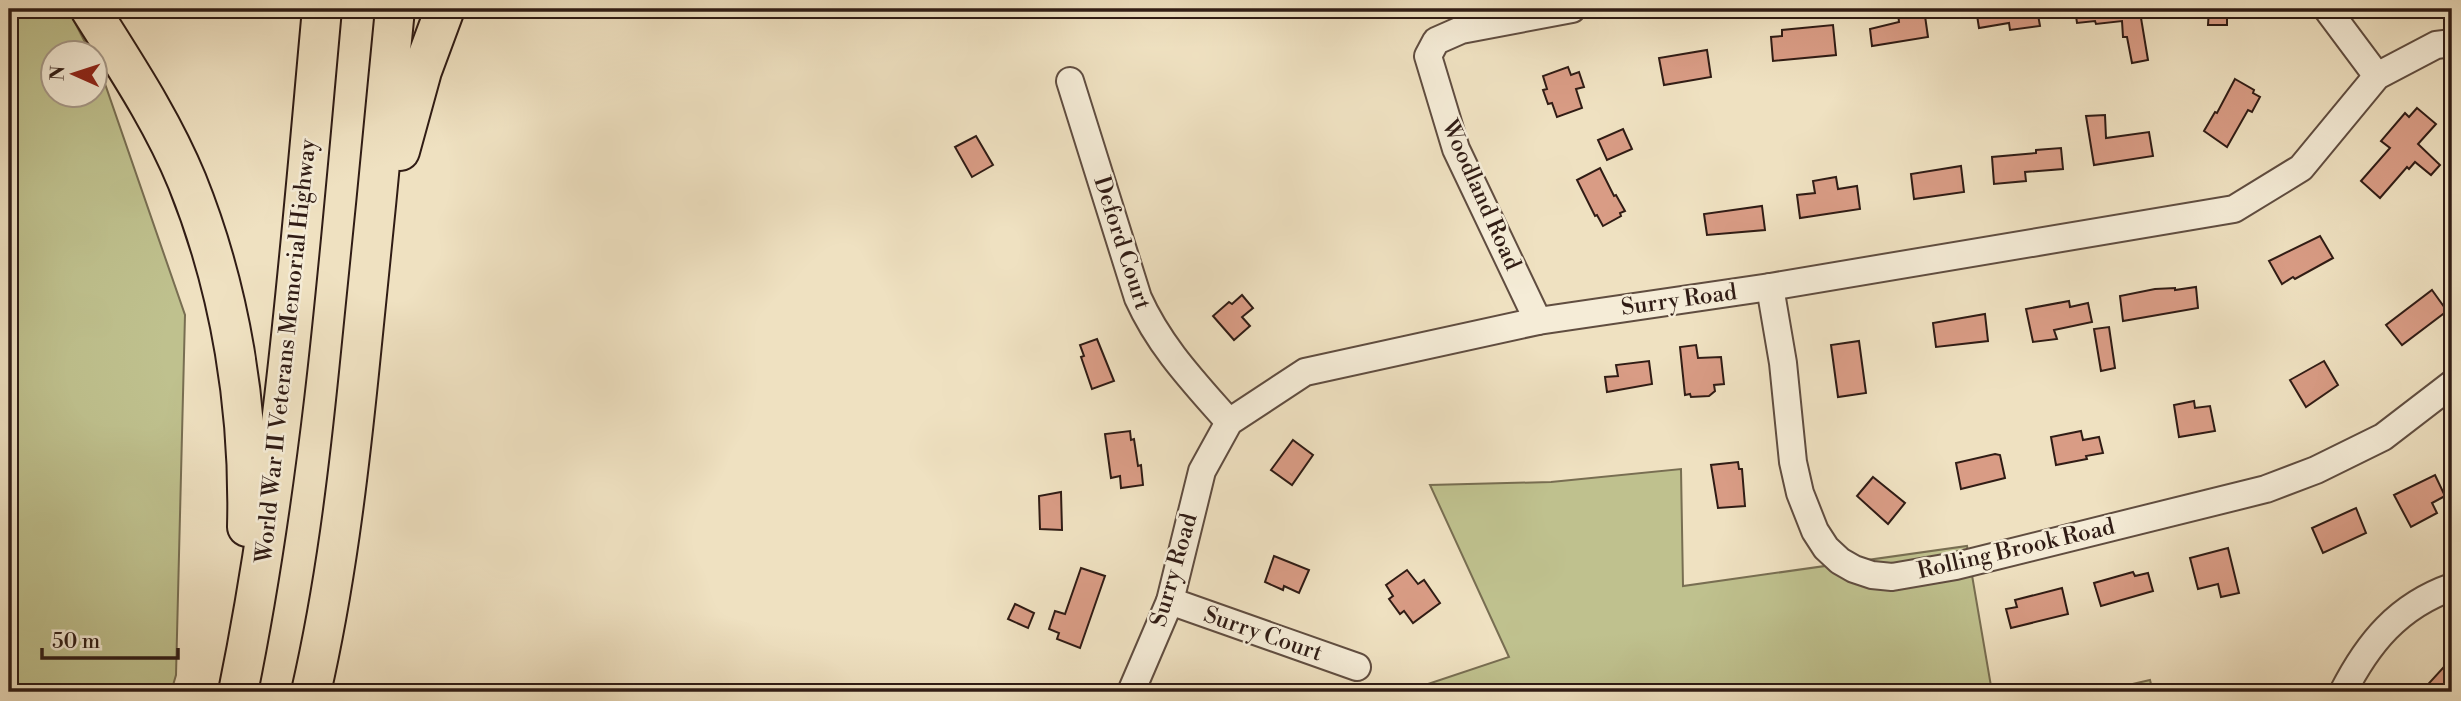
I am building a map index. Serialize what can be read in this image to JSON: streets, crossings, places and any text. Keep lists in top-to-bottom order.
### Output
{
  "streets": {
    "highway": ["World War II Veterans Memorial Highway"],
    "street": [
      "Woodland Road",
      "Deford Court",
      "Surry Road",
      "Rolling Brook Road",
      "Surry Court"
    ]
  },
  "crossings": [
    ["Woodland Road", "Surry Road"],
    ["Deford Court", "Surry Road"],
    ["Surry Road", "Rolling Brook Road"],
    ["Surry Road", "Surry Court"]
  ],
  "scale_bar": "50 m",
  "north": "left"
}
